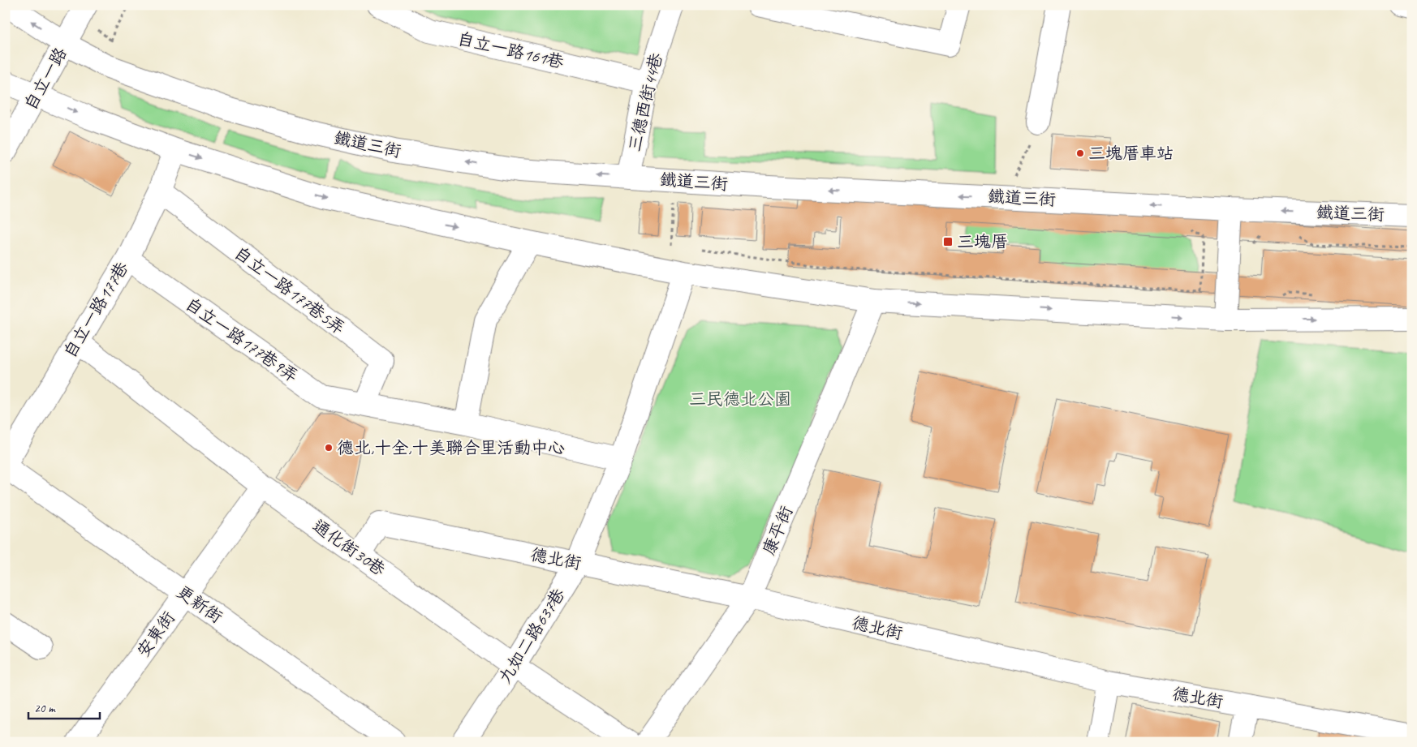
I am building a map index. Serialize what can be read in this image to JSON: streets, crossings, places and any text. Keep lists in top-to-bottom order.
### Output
{
  "streets": {
    "street": [
      "自立一路161巷",
      "自立一路",
      "三德西街44巷",
      "鐵道三街",
      "自立一路177巷5弄",
      "自立一路177巷",
      "自立一路177巷9弄",
      "康平街",
      "通化街30巷",
      "德北街",
      "更新街",
      "安東街",
      "九如二路637巷"
    ]
  },
  "crossings": [
    ["自立一路161巷", "三德西街44巷"],
    ["自立一路", "鐵道三街"],
    ["三德西街44巷", "鐵道三街"],
    ["自立一路177巷5弄", "自立一路177巷"],
    ["自立一路177巷5弄", "自立一路177巷9弄"],
    ["自立一路177巷", "自立一路177巷9弄"],
    ["自立一路177巷", "通化街30巷"],
    ["自立一路177巷", "更新街"],
    ["自立一路177巷9弄", "九如二路637巷"],
    ["康平街", "德北街"],
    ["通化街30巷", "德北街"],
    ["通化街30巷", "安東街"],
    ["通化街30巷", "九如二路637巷"],
    ["德北街", "九如二路637巷"],
    ["更新街", "安東街"]
  ],
  "parks": ["三民德北公園"],
  "places": {
    "other": ["三塊厝車站", "德北,十全,十美聯合里活動中心"],
    "transit": ["三塊厝"]
  },
  "scale_bar": "20 m"
}
